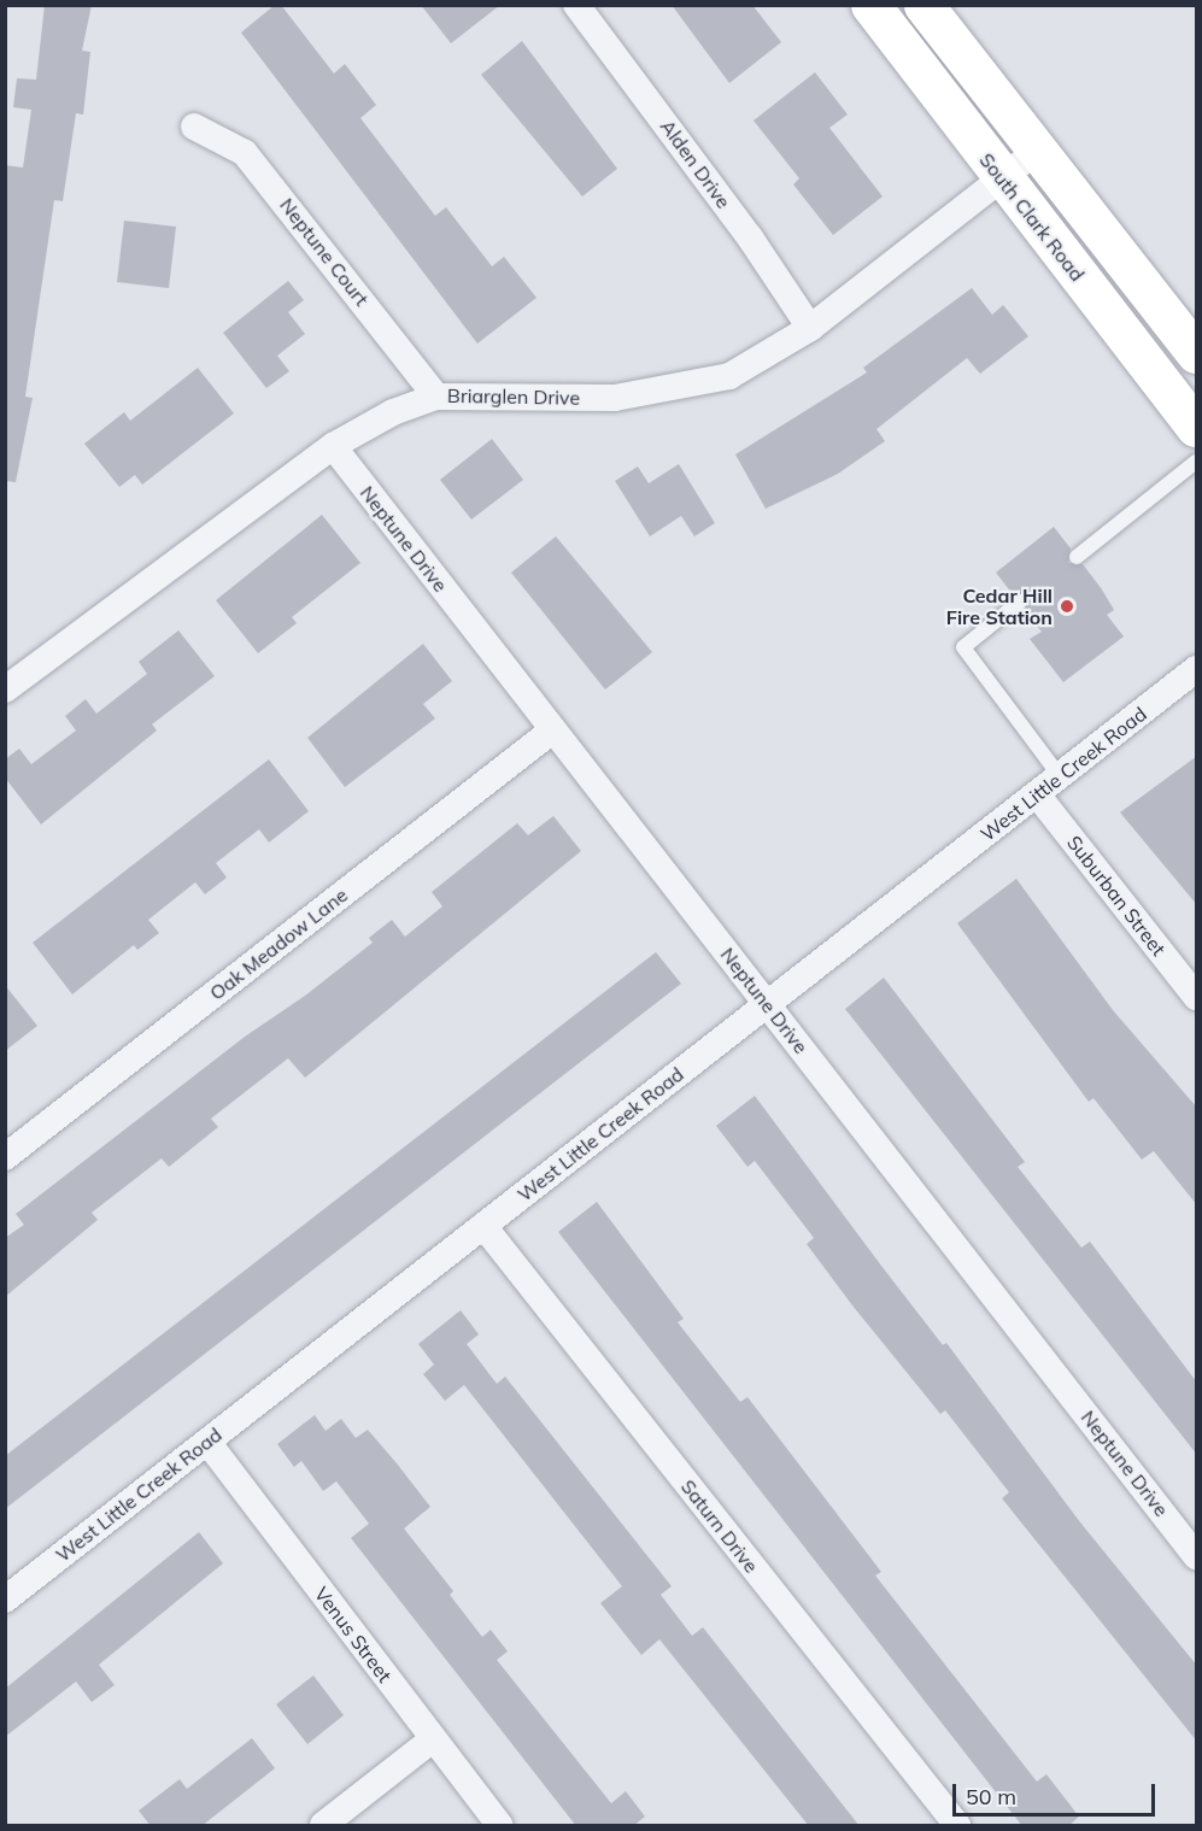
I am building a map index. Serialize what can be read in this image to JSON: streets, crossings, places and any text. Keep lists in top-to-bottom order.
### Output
{
  "streets": {
    "street": [
      "Alden Drive",
      "South Clark Road",
      "Neptune Court",
      "Briarglen Drive",
      "Neptune Drive",
      "West Little Creek Road",
      "Suburban Street",
      "Oak Meadow Lane",
      "Saturn Drive",
      "Venus Street"
    ]
  },
  "crossings": [
    ["Alden Drive", "Briarglen Drive"],
    ["South Clark Road", "Briarglen Drive"],
    ["Neptune Court", "Briarglen Drive"],
    ["Briarglen Drive", "Neptune Drive"],
    ["Neptune Drive", "West Little Creek Road"],
    ["Neptune Drive", "Oak Meadow Lane"],
    ["West Little Creek Road", "Suburban Street"],
    ["West Little Creek Road", "Saturn Drive"],
    ["West Little Creek Road", "Venus Street"]
  ],
  "places": ["Cedar Hill Fire Station"],
  "scale_bar": "50 m"
}
